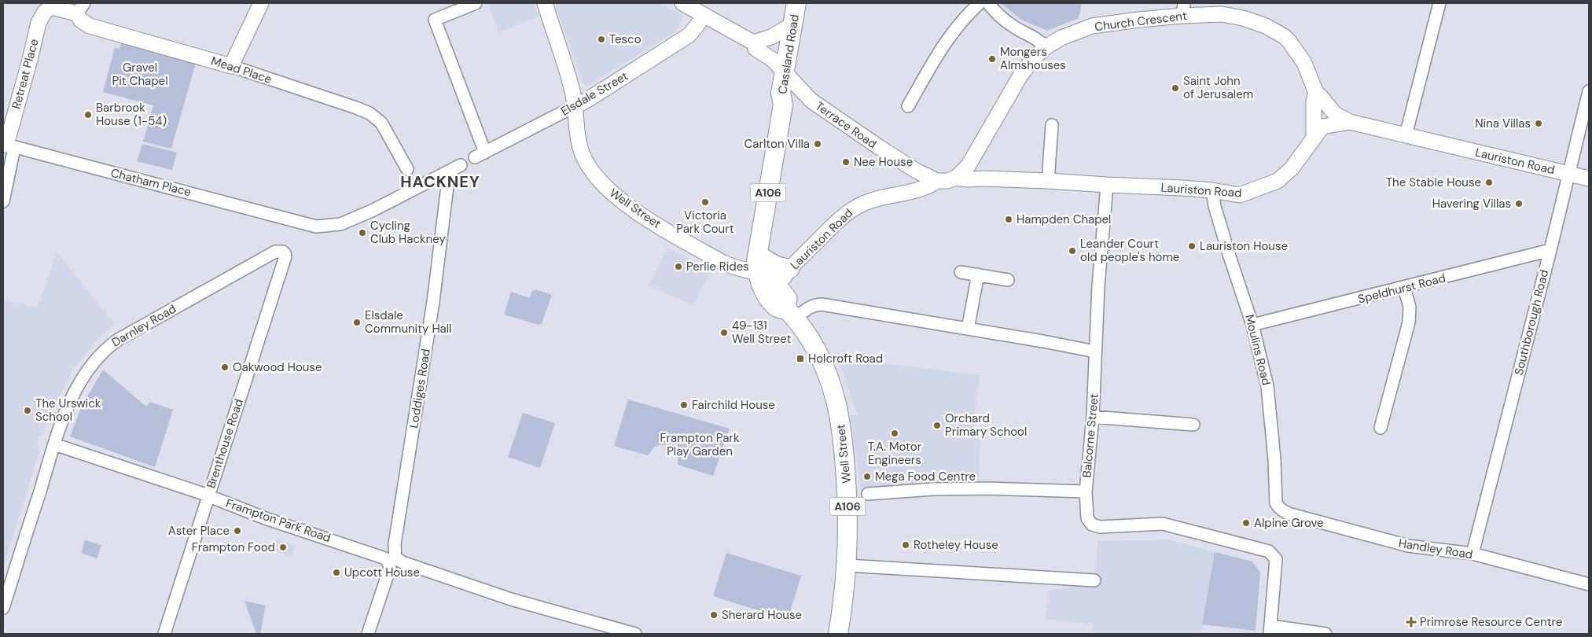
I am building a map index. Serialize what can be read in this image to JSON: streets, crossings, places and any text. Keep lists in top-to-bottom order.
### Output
{
  "streets": {
    "main road": ["Cassland Road", "A106", "Well Street"],
    "street": [
      "Church Crescent",
      "Mead Place",
      "Retreat Place",
      "Elsdale Street",
      "Terrace Road",
      "Lauriston Road",
      "Chatham Place",
      "Speldhurst Road",
      "Southborough Road",
      "Darnley Road",
      "Moulins Road",
      "Loddiges Road",
      "Balcorne Street",
      "Brenthouse Road",
      "Frampton Park Road",
      "Handley Road"
    ]
  },
  "crossings": [
    ["Church Crescent", "Lauriston Road"],
    ["Cassland Road", "Terrace Road"],
    ["Cassland Road", "Well Street"],
    ["Mead Place", "Retreat Place"],
    ["Retreat Place", "Chatham Place"],
    ["Elsdale Street", "Terrace Road"],
    ["Elsdale Street", "Well Street"],
    ["Terrace Road", "Lauriston Road"],
    ["Lauriston Road", "Well Street"],
    ["Lauriston Road", "Southborough Road"],
    ["Lauriston Road", "Moulins Road"],
    ["Lauriston Road", "Balcorne Street"],
    ["Chatham Place", "Loddiges Road"],
    ["Speldhurst Road", "Southborough Road"],
    ["Speldhurst Road", "Moulins Road"],
    ["Southborough Road", "Handley Road"],
    ["Darnley Road", "Brenthouse Road"],
    ["Darnley Road", "Frampton Park Road"],
    ["Moulins Road", "Handley Road"],
    ["Loddiges Road", "Frampton Park Road"],
    ["Brenthouse Road", "Frampton Park Road"]
  ],
  "districts": ["HACKNEY"],
  "parks": ["Gravel Pit Chapel", "Frampton Park Play Garden"],
  "places": {
    "other": [
      "Tesco",
      "Mongers Almshouses",
      "Saint John of Jerusalem",
      "Barbrook House (1-54)",
      "Nina Villas",
      "Carlton Villa",
      "Nee House",
      "The Stable House",
      "Victoria Park Court",
      "Havering Villas",
      "Hampden Chapel",
      "Cycling Club Hackney",
      "Lauriston House",
      "Leander Court old people's home",
      "Perlie Rides",
      "Elsdale Community Hall",
      "49-131 Well Street",
      "Oakwood House",
      "Fairchild House",
      "The Urswick School",
      "Orchard Primary School",
      "T.A. Motor Engineers",
      "Mega Food Centre",
      "Alpine Grove",
      "Aster Place",
      "Rotheley House",
      "Frampton Food",
      "Upcott House",
      "Sherard House"
    ],
    "transit": ["Holcroft Road"],
    "health": ["Primrose Resource Centre"]
  }
}
